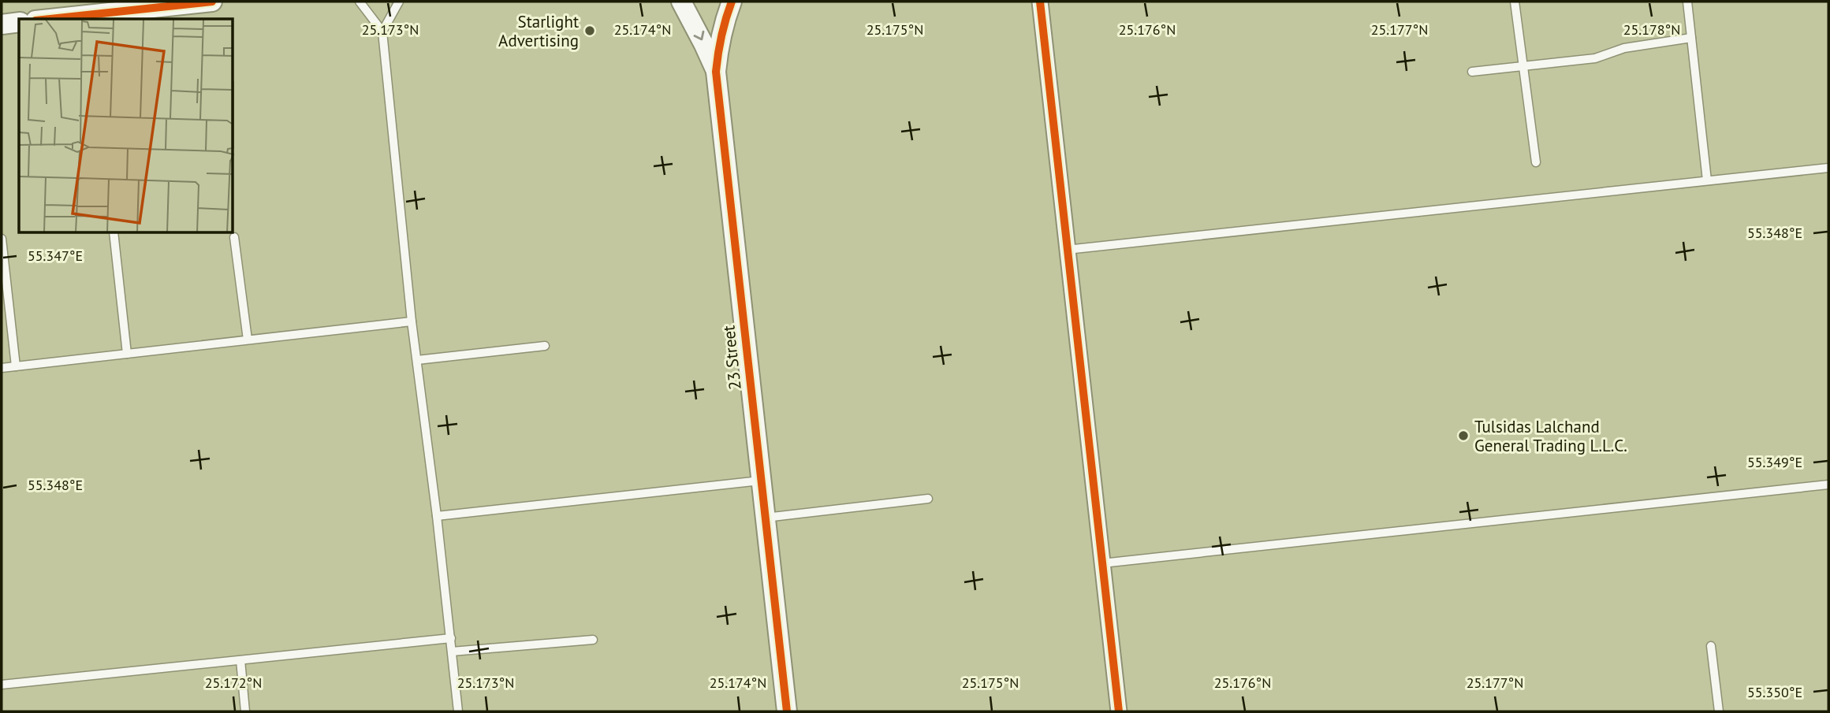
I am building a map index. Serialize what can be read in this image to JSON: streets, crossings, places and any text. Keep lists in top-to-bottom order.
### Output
{
  "streets": {
    "street": ["23 Street"]
  },
  "places": ["Starlight Advertising", "Tulsidas Lalchand General Trading L.L.C."],
  "coordinates": [
    "25.173°N",
    "25.174°N",
    "25.175°N",
    "25.176°N",
    "25.177°N",
    "25.178°N",
    "55.348°E",
    "55.347°E",
    "55.349°E",
    "25.172°N",
    "55.350°E"
  ]
}
